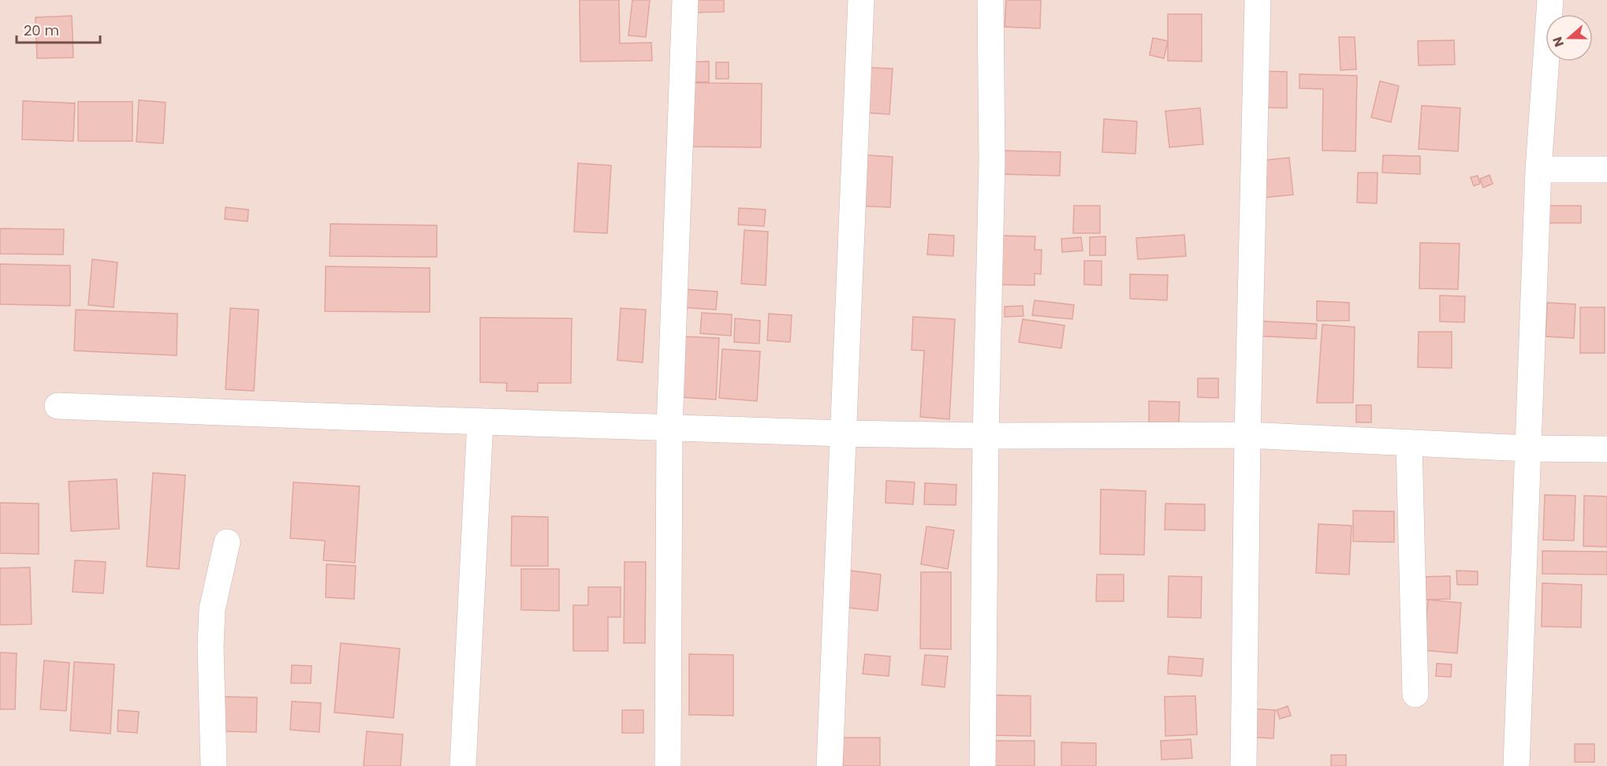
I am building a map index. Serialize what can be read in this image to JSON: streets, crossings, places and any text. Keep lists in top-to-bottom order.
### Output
{
  "scale_bar": "20 m",
  "north": "left"
}
